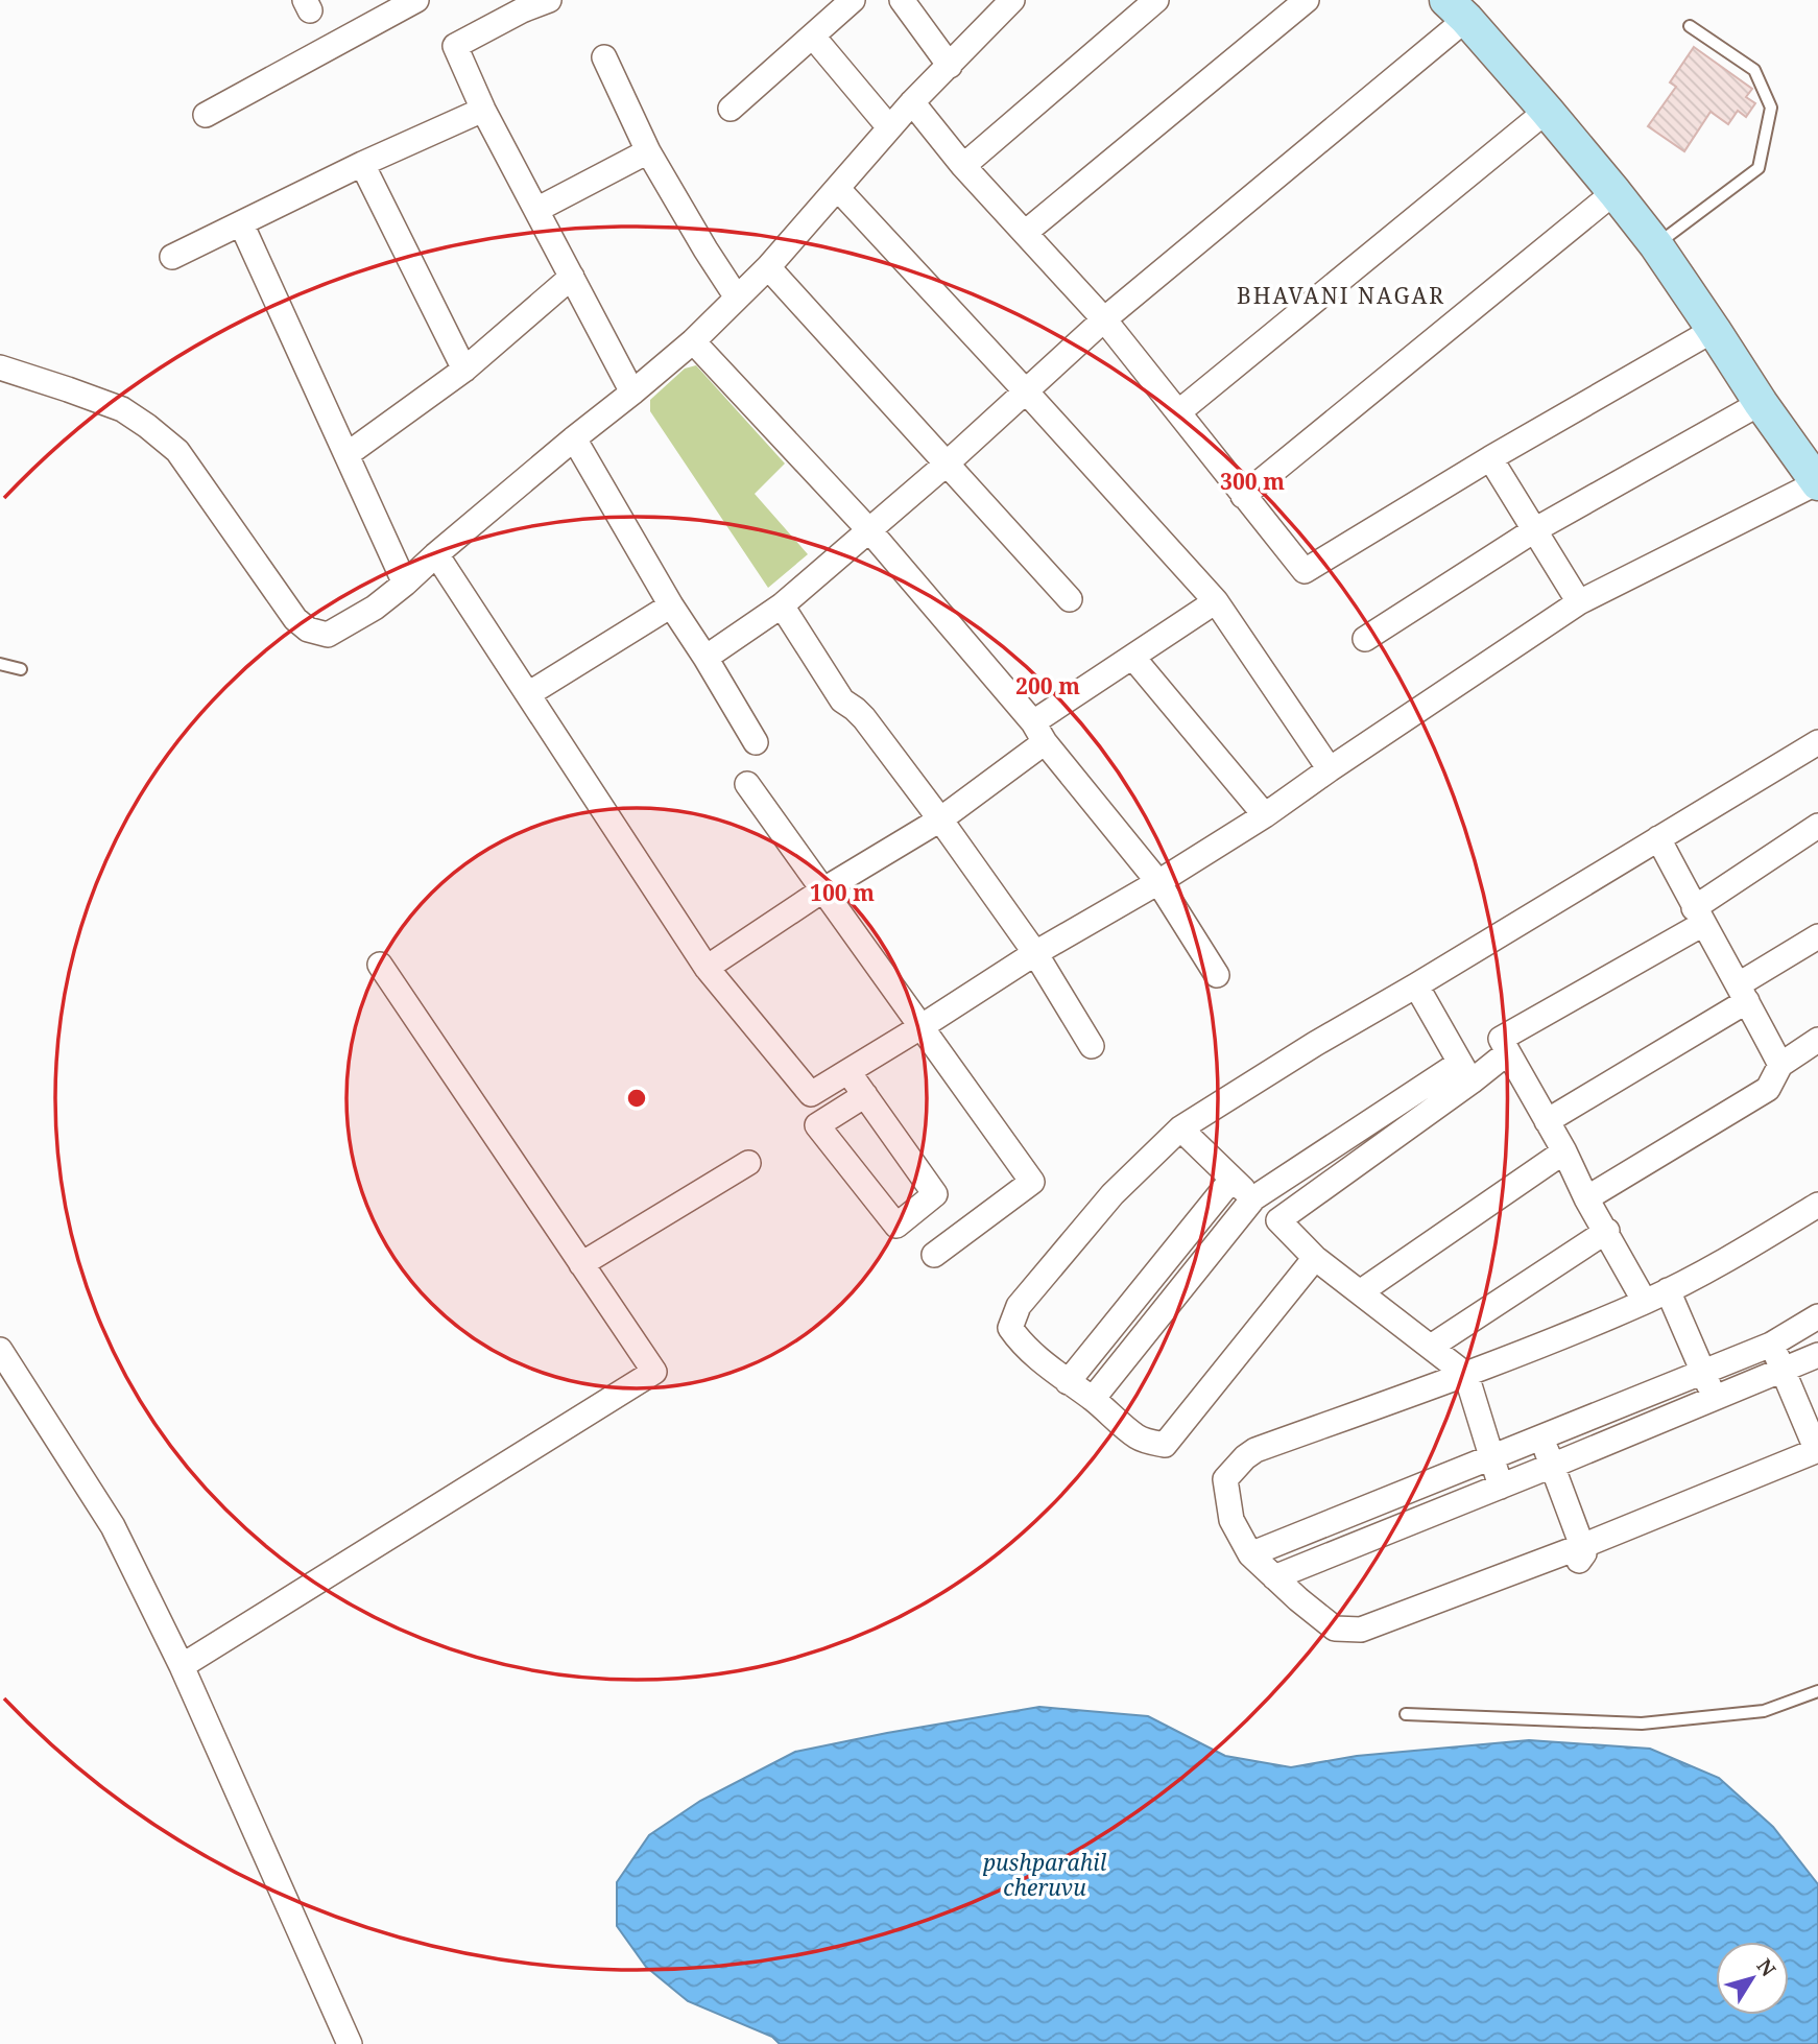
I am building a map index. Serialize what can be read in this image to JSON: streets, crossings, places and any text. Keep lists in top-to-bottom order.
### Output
{
  "districts": ["BHAVANI NAGAR"],
  "water": ["pushparahil cheruvu"],
  "north": "top right",
  "rings": ["300 m", "200 m", "100 m"]
}
